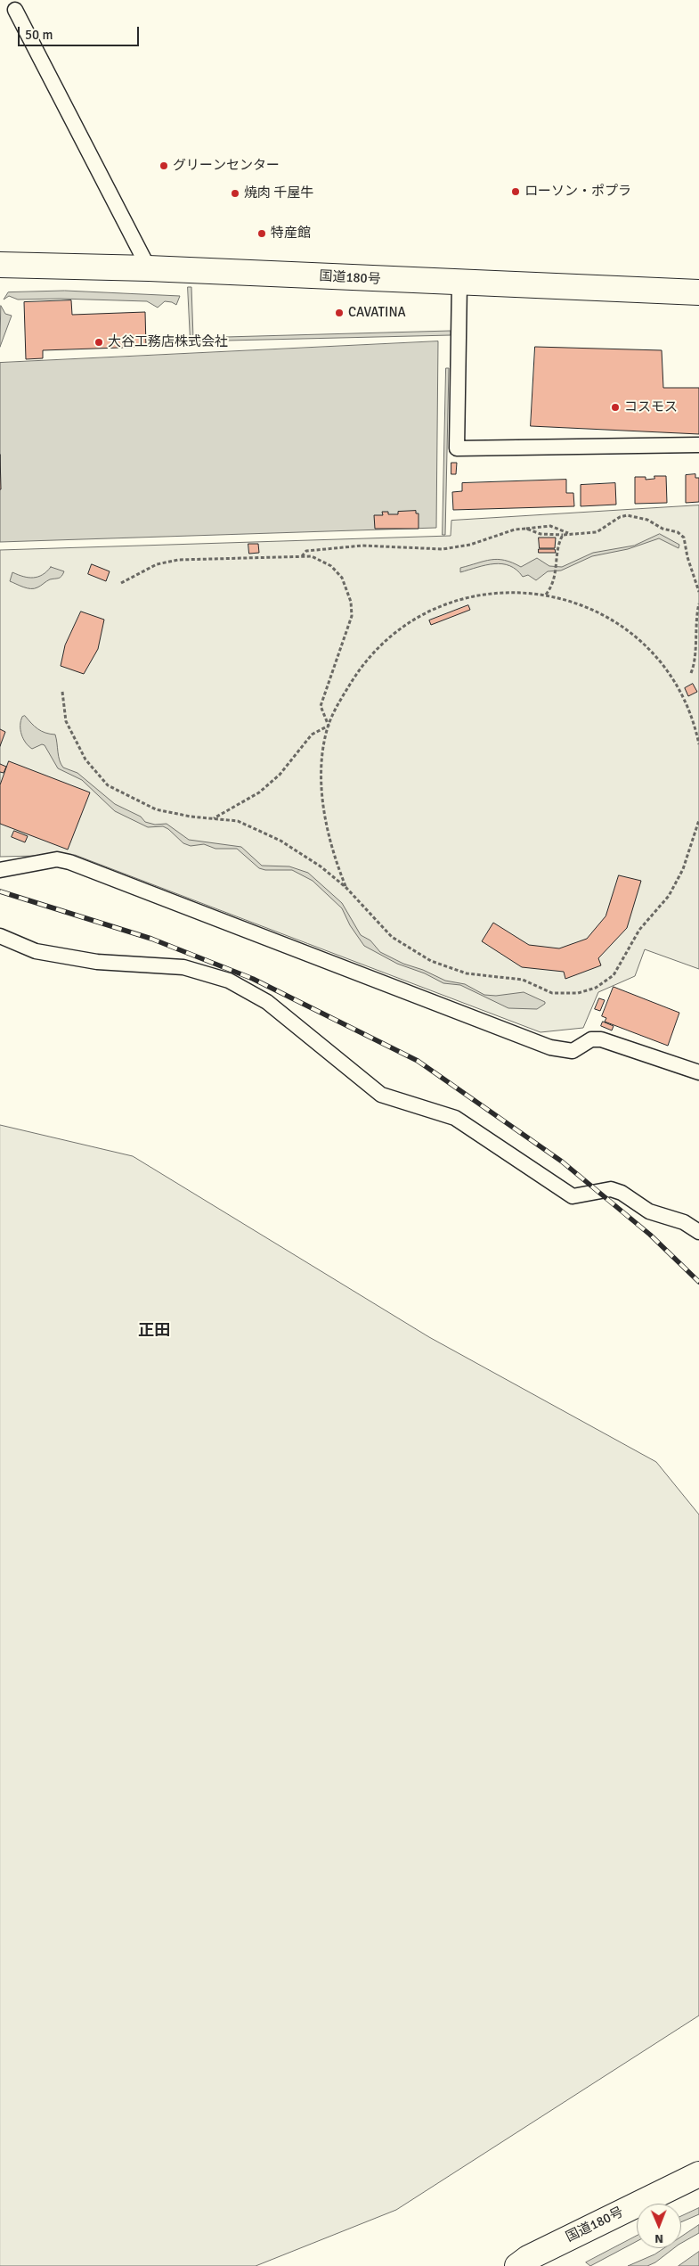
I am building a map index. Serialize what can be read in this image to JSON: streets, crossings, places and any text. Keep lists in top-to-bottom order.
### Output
{
  "streets": {
    "highway": ["国道180号"]
  },
  "districts": ["正田"],
  "places": [
    "グリーンセンター",
    "ローソン・ポプラ",
    "焼肉 千屋牛",
    "特産館",
    "CAVATINA",
    "大谷工務店株式会社",
    "コスモス"
  ],
  "scale_bar": "50 m",
  "north": "bottom"
}
